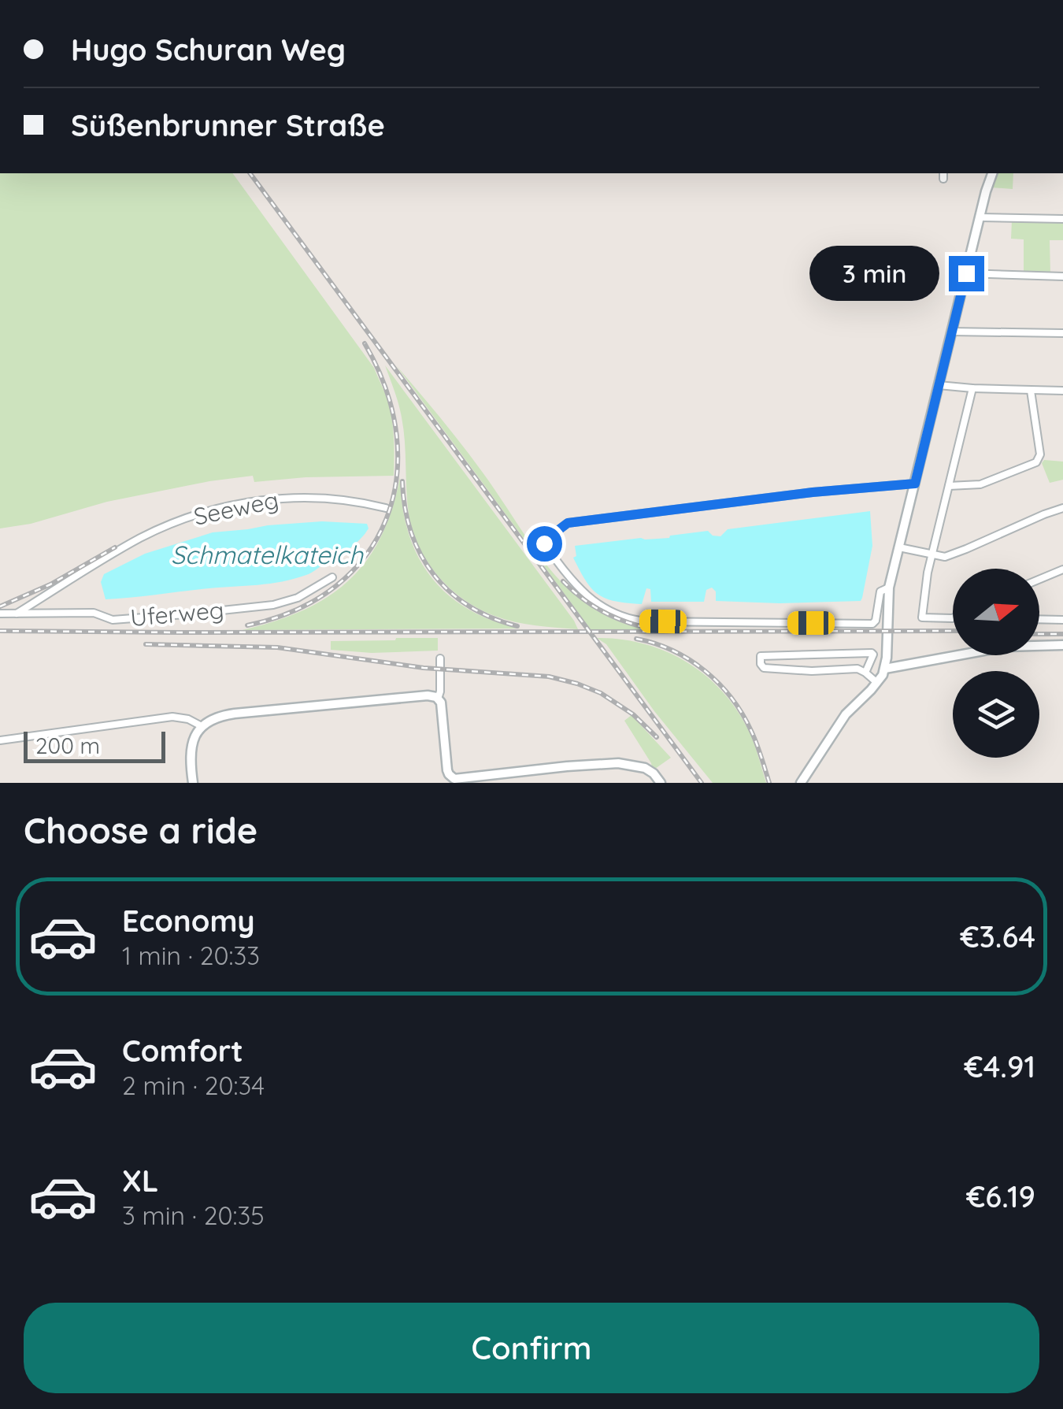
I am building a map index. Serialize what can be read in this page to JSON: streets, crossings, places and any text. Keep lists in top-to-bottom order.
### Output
{
  "streets": {
    "street": ["Seeweg", "Uferweg"]
  },
  "crossings": [
    ["Seeweg", "Uferweg"]
  ],
  "water": ["Schmatelkateich"],
  "scale_bar": "200 m",
  "north": "right",
  "page": {
    "banner": ["Hugo Schuran Weg", "Süßenbrunner Straße"],
    "bubble": "3 min",
    "scale": "200 m",
    "heading": "Choose a ride",
    "list": [
      {
        "name": "Economy",
        "note": "1 min · 20:33",
        "value": "€3.64"
      },
      {
        "name": "Comfort",
        "note": "2 min · 20:34",
        "value": "€4.91"
      },
      {
        "name": "XL",
        "note": "3 min · 20:35",
        "value": "€6.19"
      }
    ],
    "buttons": "Confirm"
  }
}
